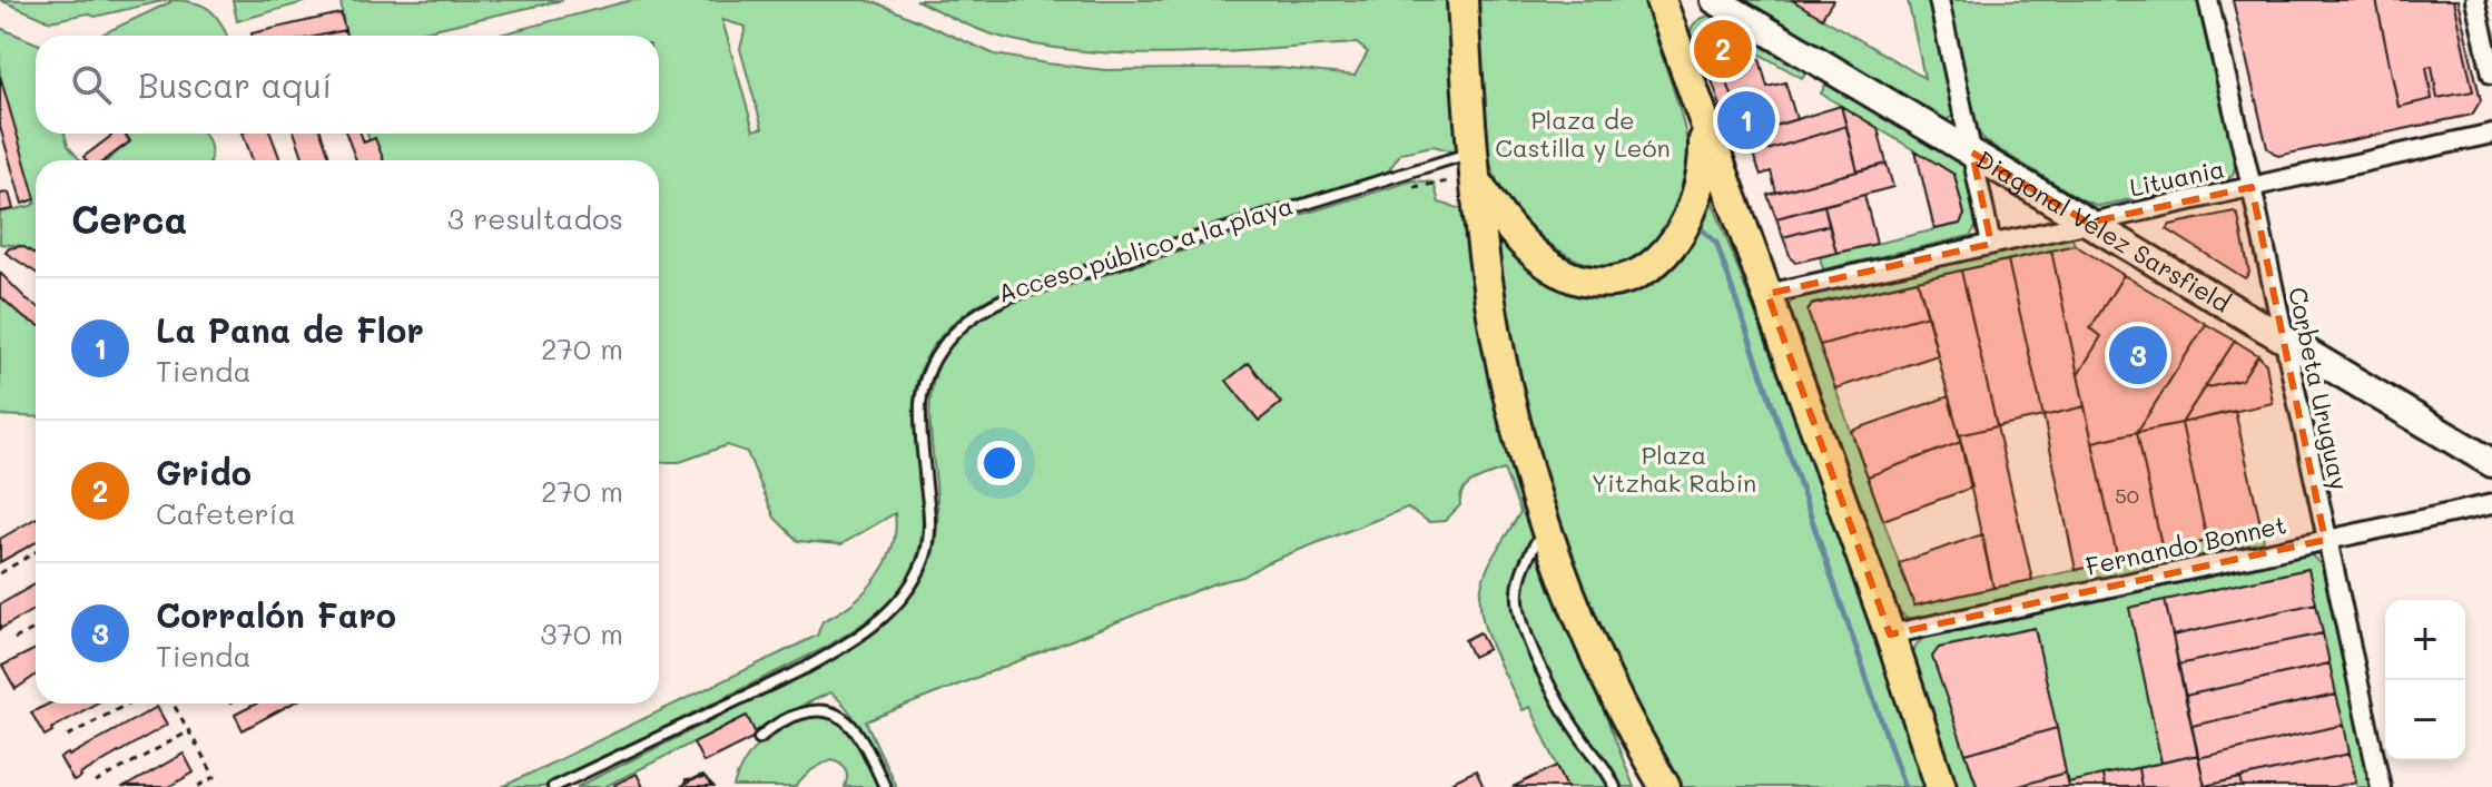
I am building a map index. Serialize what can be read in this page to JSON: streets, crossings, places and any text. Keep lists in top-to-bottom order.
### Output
{
  "streets": {
    "main road": ["Diagonal Vélez Sarsfield"],
    "street": ["Lituania", "Corbeta Uruguay", "Fernando Bonnet"]
  },
  "crossings": [
    ["Lituania", "Diagonal Vélez Sarsfield"],
    ["Lituania", "Corbeta Uruguay"],
    ["Diagonal Vélez Sarsfield", "Corbeta Uruguay"],
    ["Corbeta Uruguay", "Fernando Bonnet"]
  ],
  "parks": ["Plaza de Castilla y León", "Plaza Yitzhak Rabin"],
  "house_numbers": ["50"],
  "page": {
    "pins": ["2", "1", "3"],
    "search": "Buscar aquí",
    "heading": ["Cerca", "3 resultados"],
    "list": [
      {
        "mark": "1",
        "name": "La Pana de Flor",
        "note": "Tienda",
        "value": "270 m"
      },
      {
        "mark": "2",
        "name": "Grido",
        "note": "Cafetería",
        "value": "270 m"
      },
      {
        "mark": "3",
        "name": "Corralón Faro",
        "note": "Tienda",
        "value": "370 m"
      }
    ],
    "map_buttons": ["+", "−"]
  }
}
